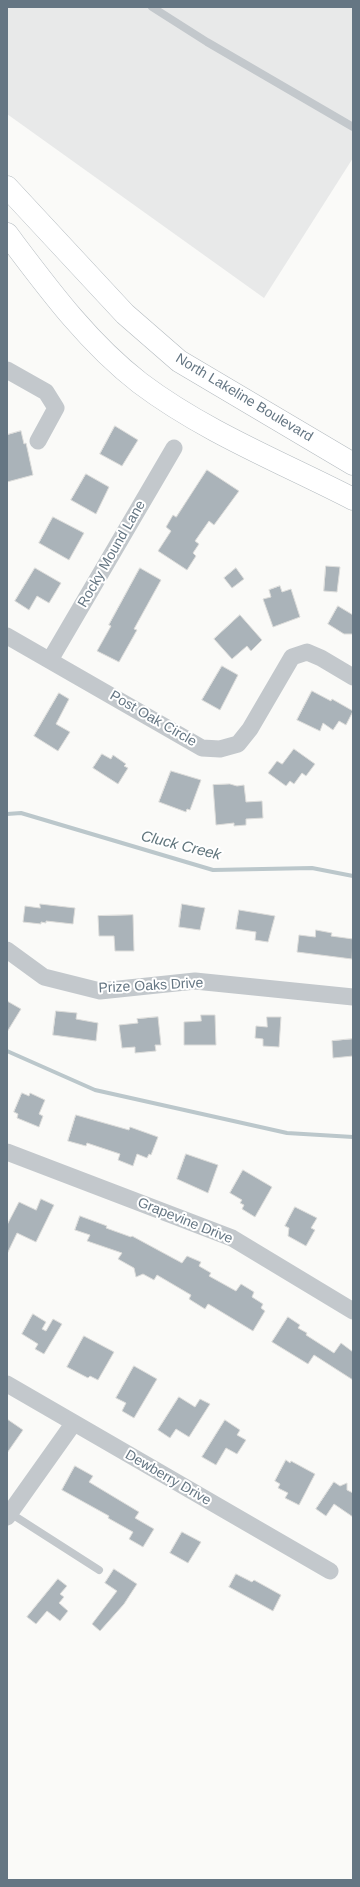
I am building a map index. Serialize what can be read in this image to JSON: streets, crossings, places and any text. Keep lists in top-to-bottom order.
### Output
{
  "streets": {
    "main road": ["North Lakeline Boulevard"],
    "street": [
      "Rocky Mound Lane",
      "Post Oak Circle",
      "Prize Oaks Drive",
      "Grapevine Drive",
      "Dewberry Drive"
    ]
  },
  "crossings": [
    ["Rocky Mound Lane", "Post Oak Circle"]
  ],
  "water": ["Cluck Creek"]
}
